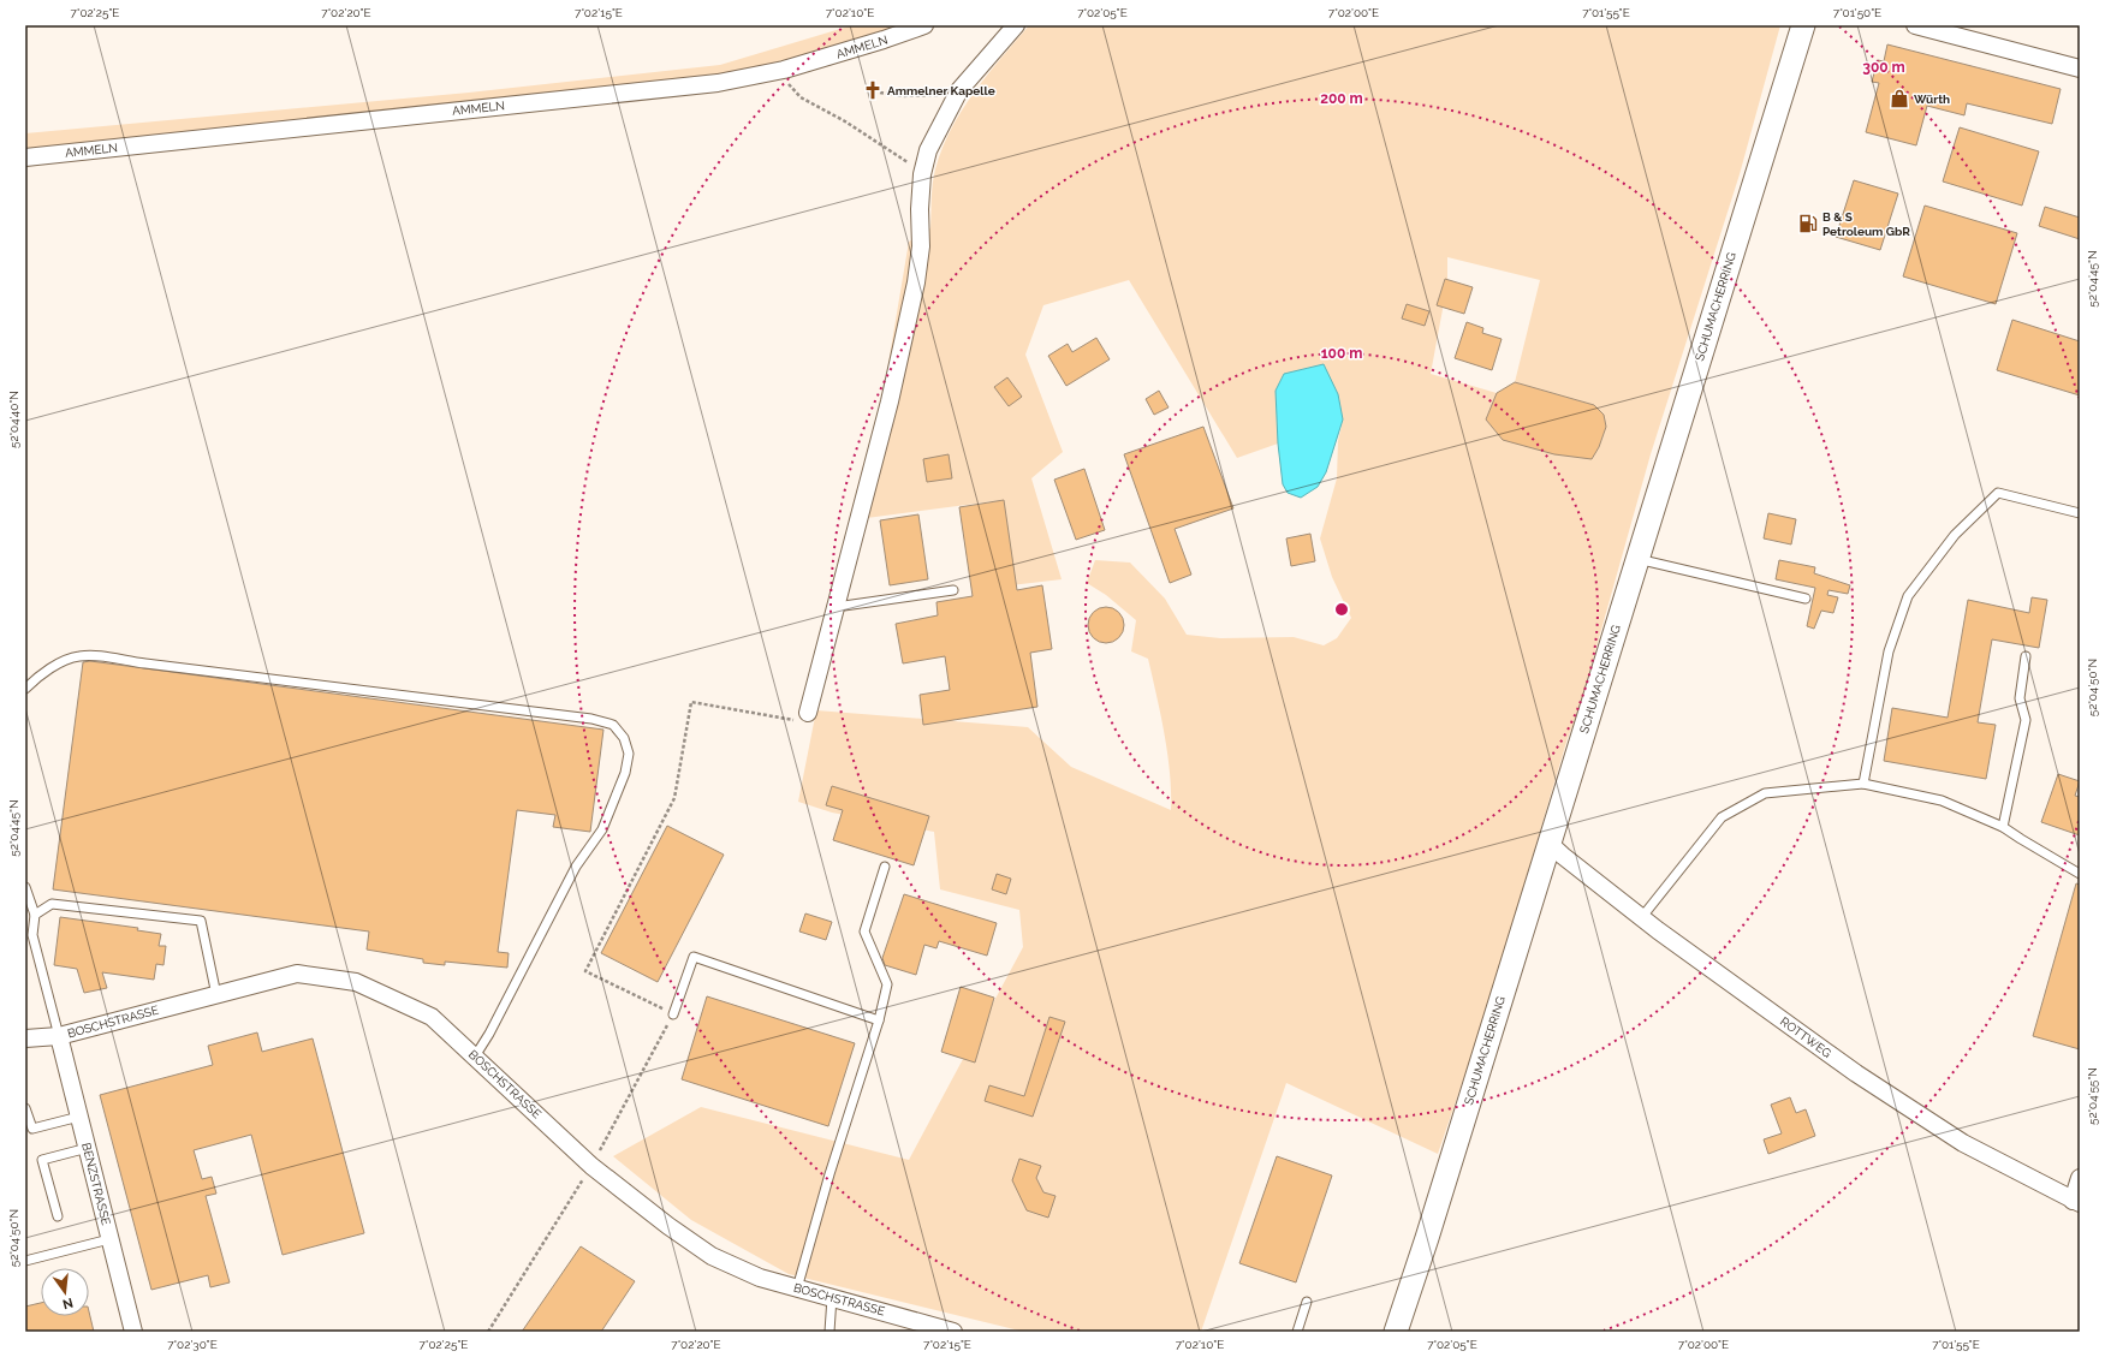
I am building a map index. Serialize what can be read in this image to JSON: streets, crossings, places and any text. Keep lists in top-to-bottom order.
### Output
{
  "streets": {
    "main road": ["SCHUMACHERRING"],
    "street": [
      "AMMELN",
      "BOSCHSTRASSE",
      "ROTTWEG",
      "BENZSTRASSE"
    ]
  },
  "crossings": [
    ["SCHUMACHERRING", "ROTTWEG"],
    ["BOSCHSTRASSE", "BENZSTRASSE"]
  ],
  "places": {
    "church": ["Ammelner Kapelle"],
    "shop": ["Würth"],
    "fuel station": ["B & S Petroleum GbR"]
  },
  "north": "bottom",
  "coordinates": [
    "7°02'25\"E",
    "7°02'20\"E",
    "7°02'15\"E",
    "7°02'10\"E",
    "7°02'05\"E",
    "7°02'00\"E",
    "7°01'55\"E",
    "7°01'50\"E",
    "52°04'45\"N",
    "52°04'40\"N",
    "52°04'50\"N",
    "52°04'55\"N",
    "7°02'30\"E"
  ],
  "rings": ["300 m", "200 m", "100 m"]
}
